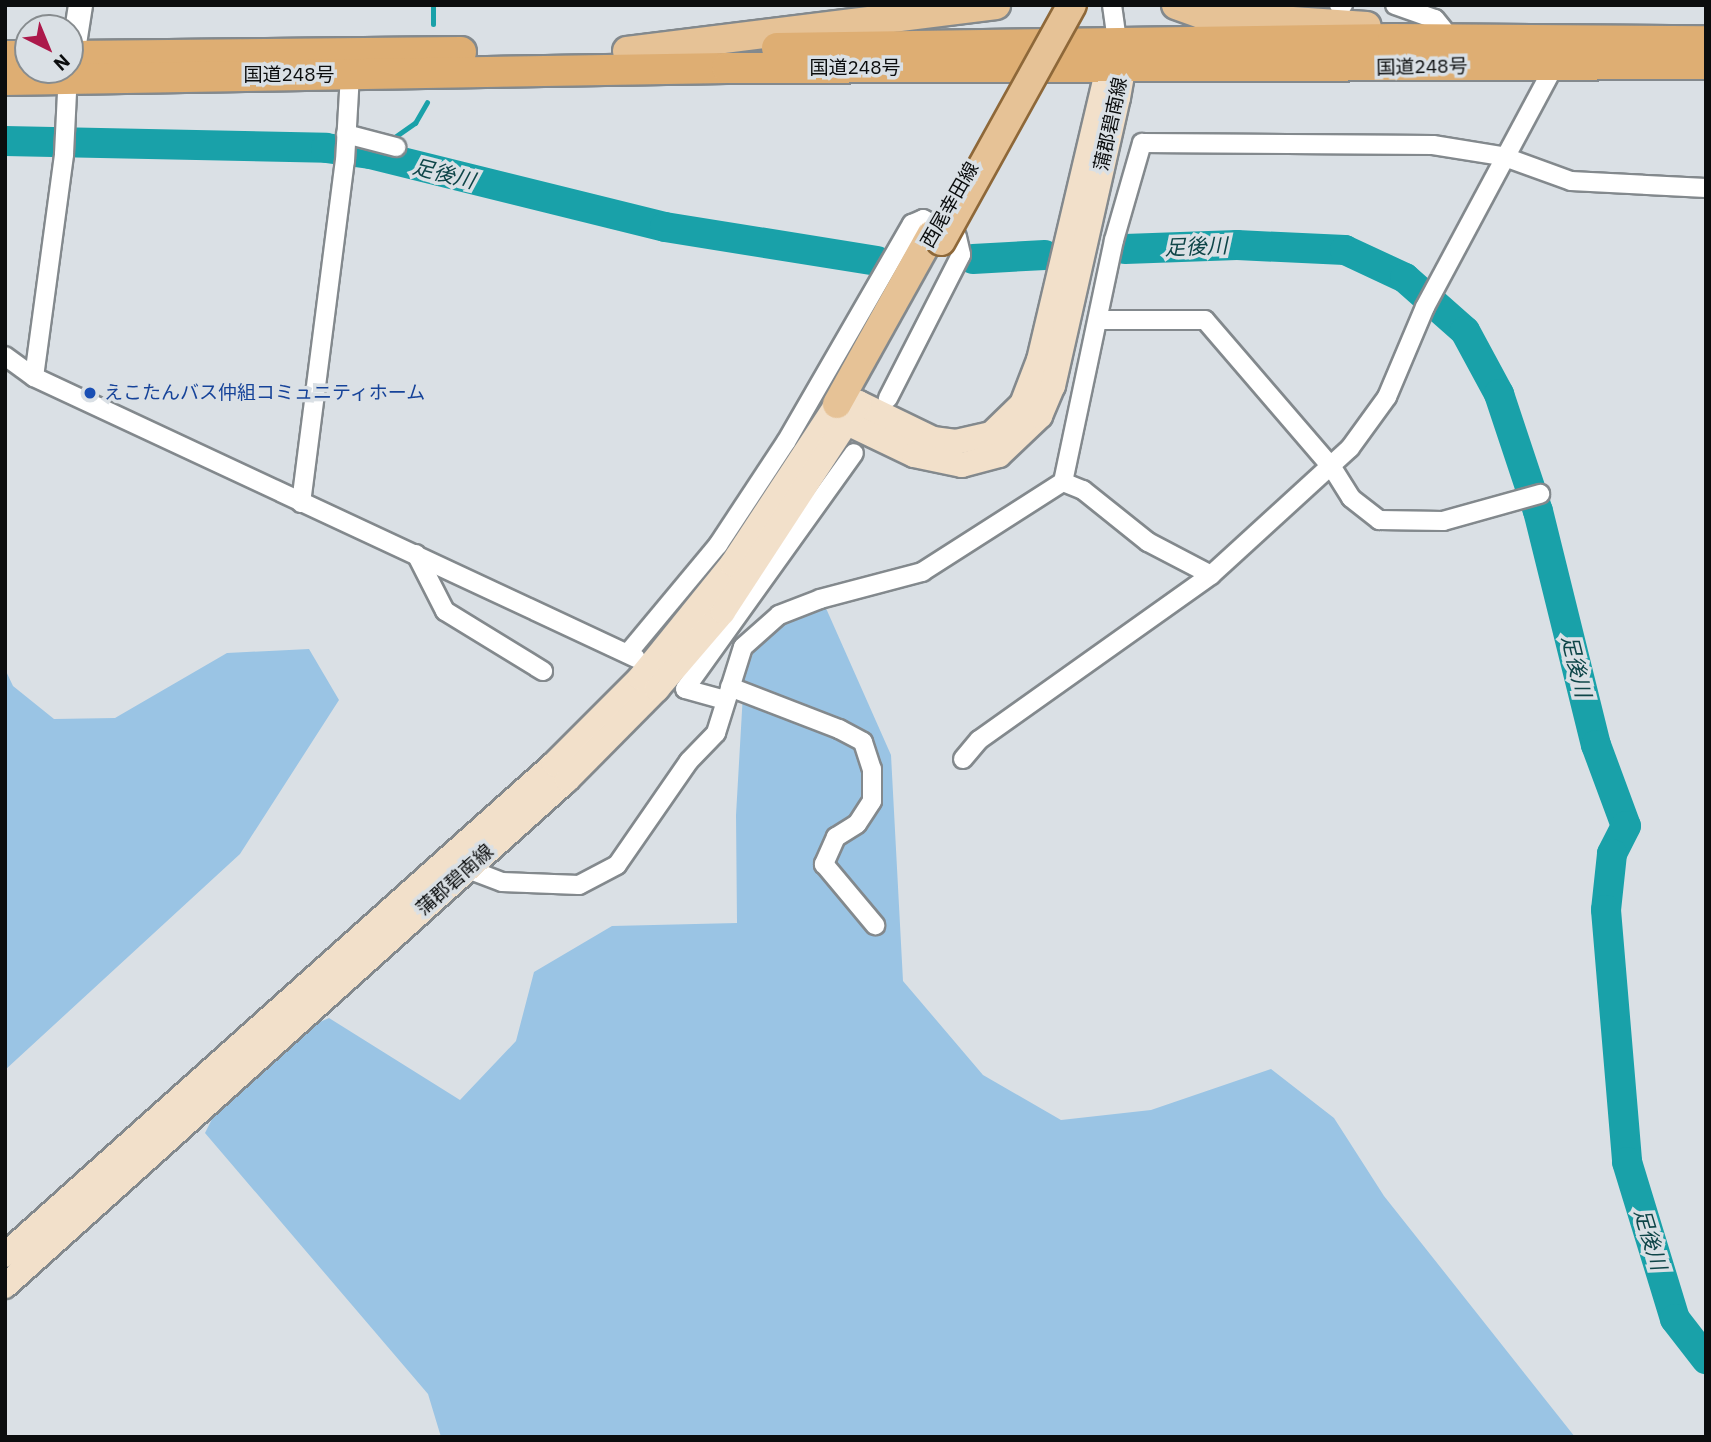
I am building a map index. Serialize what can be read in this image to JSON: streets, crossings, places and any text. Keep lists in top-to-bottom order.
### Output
{
  "streets": {
    "highway": ["国道248号"],
    "main road": ["蒲郡碧南線", "西尾幸田線"]
  },
  "crossings": [
    ["国道248号", "蒲郡碧南線"],
    ["蒲郡碧南線", "西尾幸田線"]
  ],
  "water": ["足後川"],
  "places": ["えこたんバス仲組コミュニティホーム"],
  "north": "bottom right"
}
